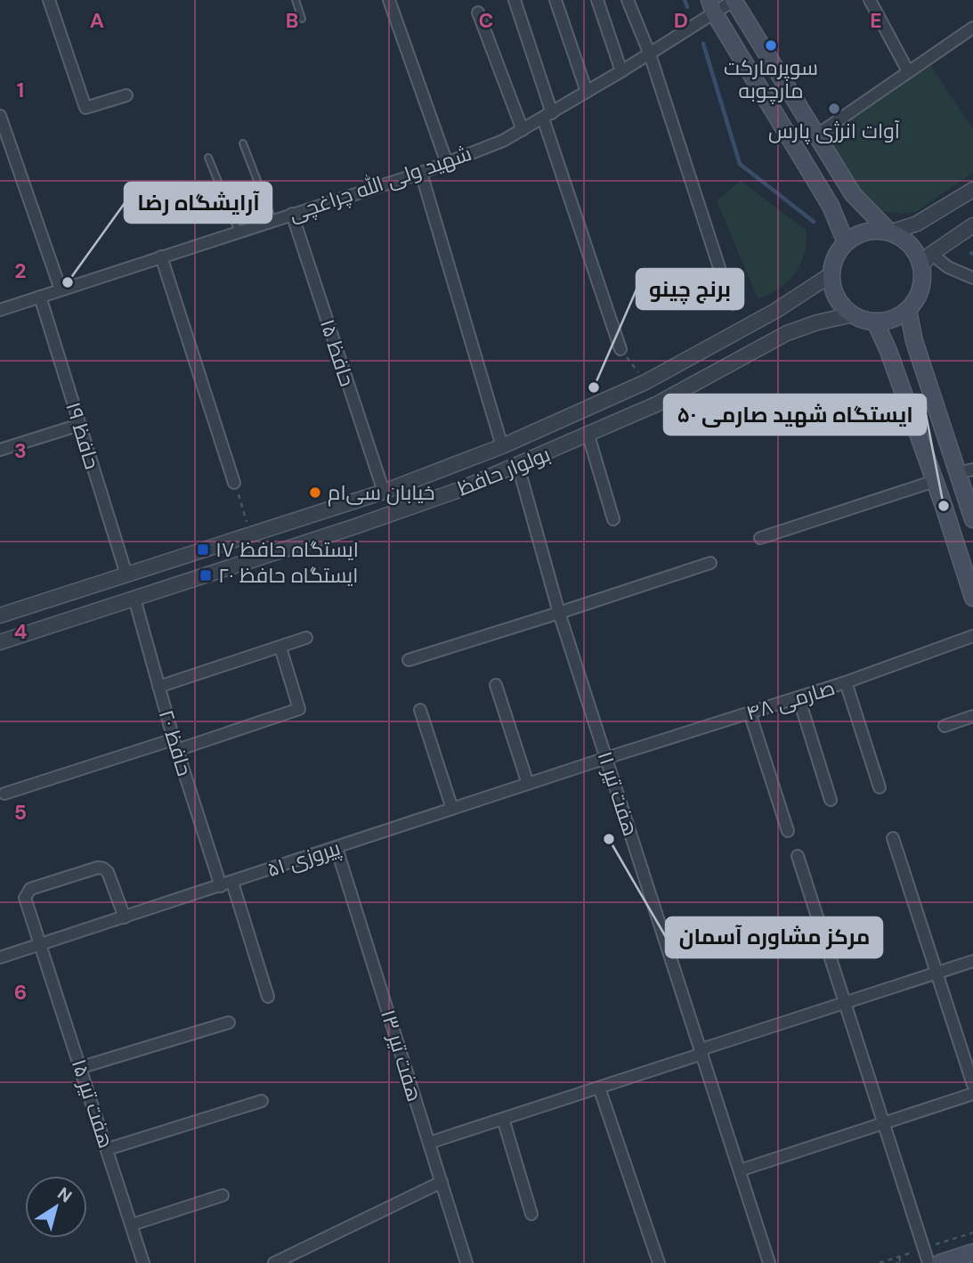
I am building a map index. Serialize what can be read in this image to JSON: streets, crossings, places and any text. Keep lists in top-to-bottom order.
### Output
{
  "streets": {
    "street": [
      "شهید ولی الله چراغچی",
      "حافظ ۱۵",
      "حافظ ۱۹",
      "بولوار حافظ",
      "صارمی ۴۸",
      "حافظ ۲۰",
      "هفت تیر ۱۱",
      "پیروزی ۵۱",
      "هفت تیر ۱۳",
      "هفت تیر ۱۵"
    ]
  },
  "crossings": [
    ["شهید ولی الله چراغچی", "حافظ ۱۵"],
    ["شهید ولی الله چراغچی", "حافظ ۱۹"],
    ["حافظ ۱۵", "بولوار حافظ"],
    ["حافظ ۱۹", "بولوار حافظ"],
    ["بولوار حافظ", "حافظ ۲۰"],
    ["بولوار حافظ", "هفت تیر ۱۱"],
    ["صارمی ۴۸", "هفت تیر ۱۱"],
    ["صارمی ۴۸", "پیروزی ۵۱"],
    ["حافظ ۲۰", "پیروزی ۵۱"],
    ["هفت تیر ۱۱", "پیروزی ۵۱"],
    ["پیروزی ۵۱", "هفت تیر ۱۳"],
    ["پیروزی ۵۱", "هفت تیر ۱۵"]
  ],
  "places": {
    "other": [
      "سوپرمارکت مارچوبه",
      "آوات انرژی پارس",
      "آرایشگاه رضا",
      "برنج چینو",
      "خیابان سی‌ام",
      "ایستگاه شهید صارمی ۵۰",
      "مرکز مشاوره آسمان"
    ],
    "transit": ["ایستگاه حافظ ۱۷", "ایستگاه حافظ ۲۰"]
  },
  "north": "top right",
  "grid": {
    "columns": [
      "A",
      "B",
      "C",
      "D",
      "E"
    ],
    "rows": [
      "1",
      "2",
      "3",
      "4",
      "5",
      "6"
    ]
  }
}
